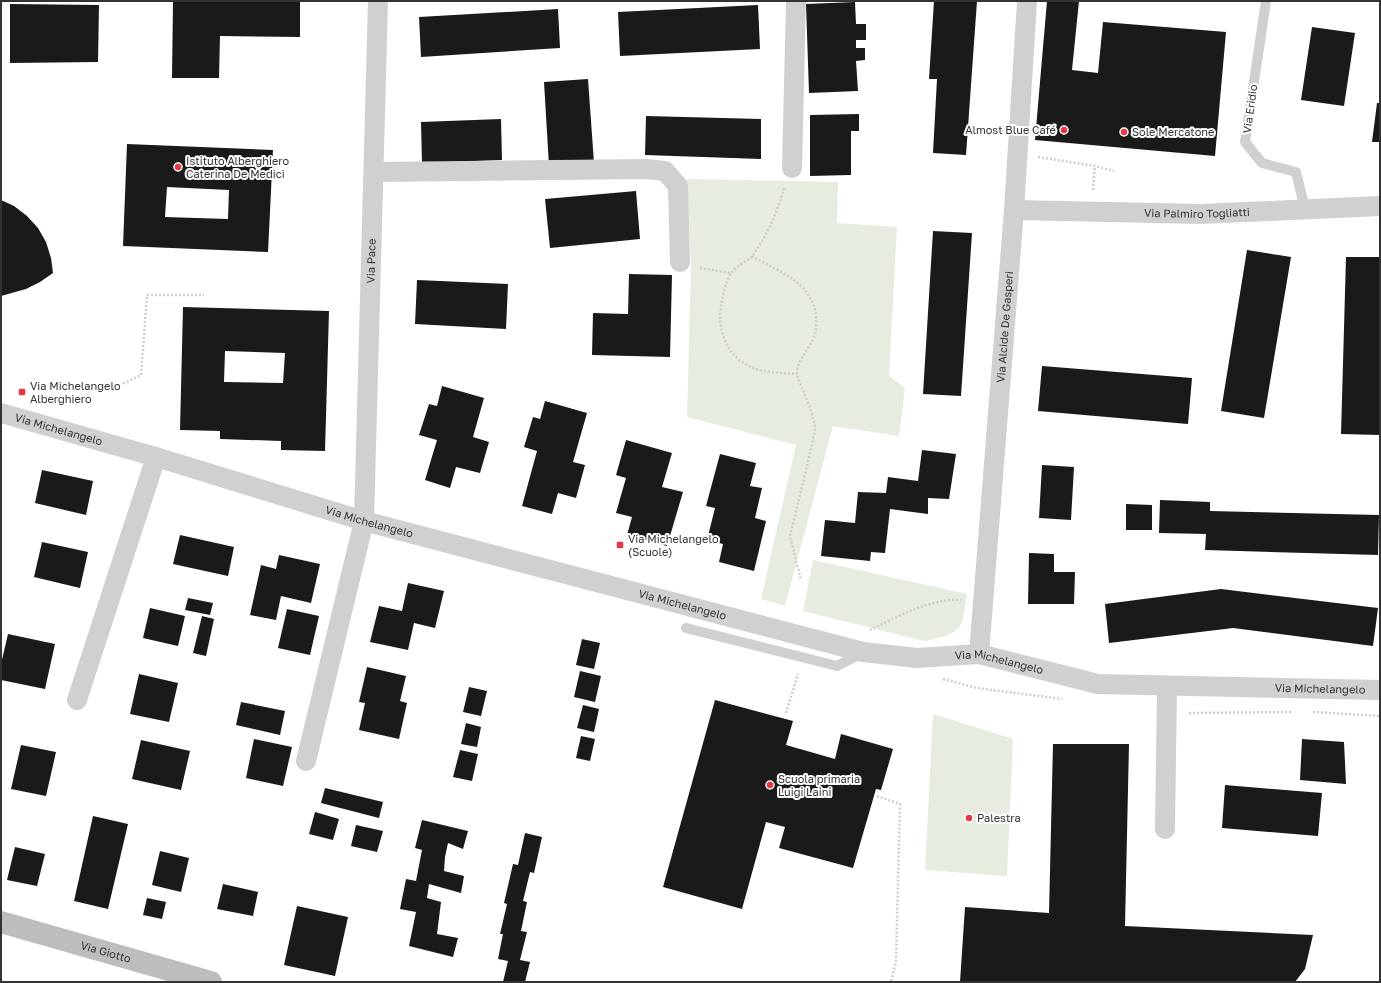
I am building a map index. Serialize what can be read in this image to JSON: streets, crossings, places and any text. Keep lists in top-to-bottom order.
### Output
{
  "streets": {
    "street": [
      "Via Palmiro Togliatti",
      "Via Pace",
      "Via Alcide De Gasperi",
      "Via Michelangelo",
      "Via Giotto"
    ],
    "lane": ["Via Eridio"]
  },
  "crossings": [
    ["Via Eridio", "Via Palmiro Togliatti"],
    ["Via Palmiro Togliatti", "Via Alcide De Gasperi"],
    ["Via Pace", "Via Michelangelo"],
    ["Via Alcide De Gasperi", "Via Michelangelo"]
  ],
  "places": {
    "other": [
      "Almost Blue Café",
      "Sole Mercatone",
      "Istituto Alberghiero Caterina De Medici",
      "Scuola primaria Luigi Laini",
      "Palestra"
    ],
    "transit": ["Via Michelangelo Alberghiero", "Via Michelangelo (Scuole)"]
  }
}
